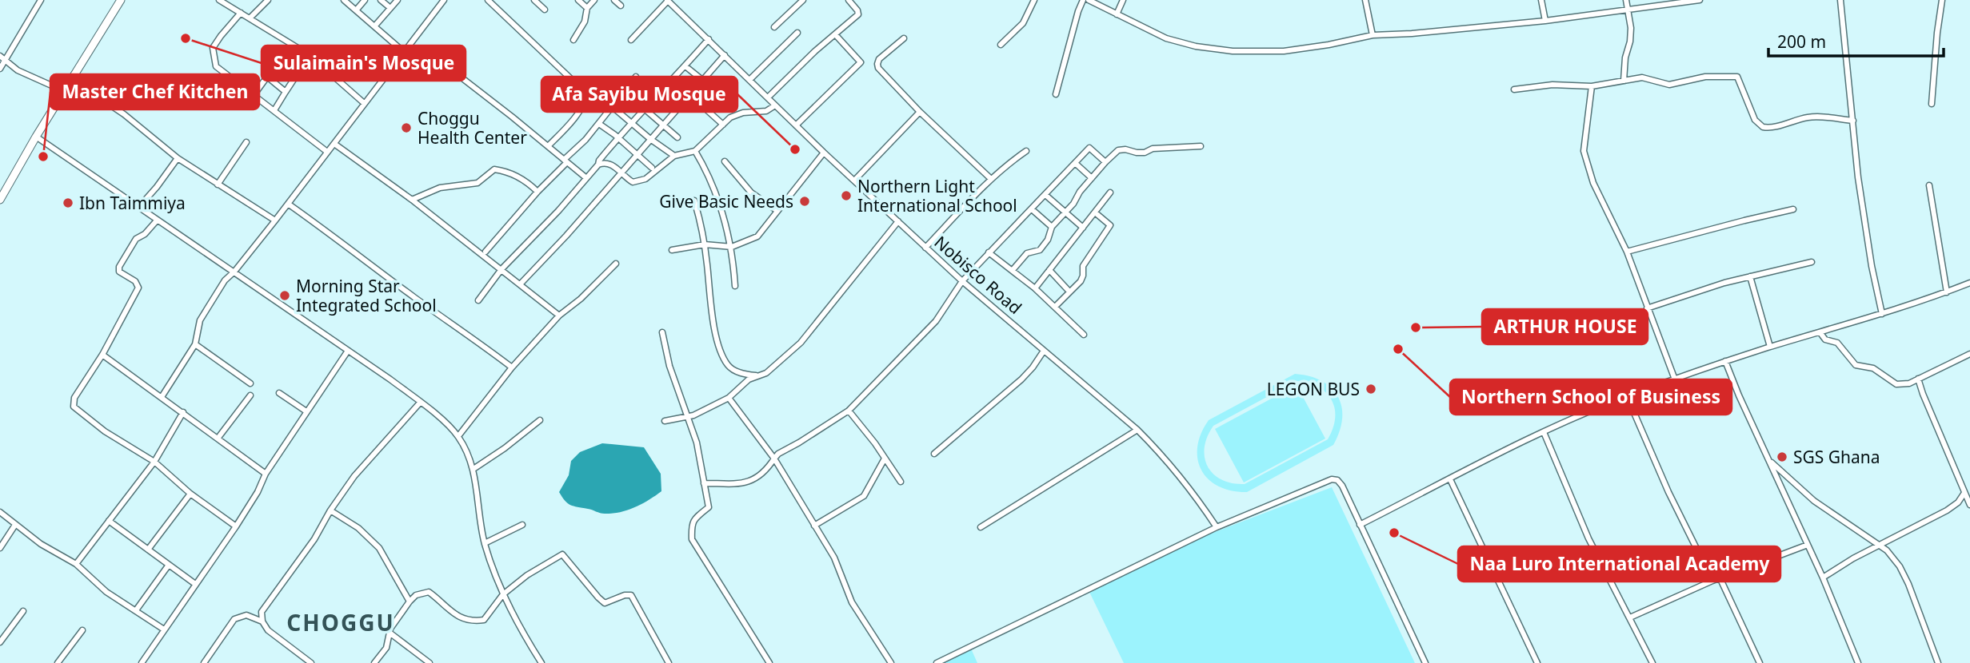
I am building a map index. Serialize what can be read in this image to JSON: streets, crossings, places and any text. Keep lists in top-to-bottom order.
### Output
{
  "streets": {
    "street": ["Nobisco Road"]
  },
  "districts": ["CHOGGU"],
  "places": [
    "Sulaimain's Mosque",
    "Choggu Health Center",
    "Afa Sayibu Mosque",
    "Master Chef Kitchen",
    "Northern Light International School",
    "Give Basic Needs",
    "Ibn Taimmiya",
    "Morning Star Integrated School",
    "ARTHUR HOUSE",
    "Northern School of Business",
    "LEGON BUS",
    "SGS Ghana",
    "Naa Luro International Academy"
  ],
  "scale_bar": "200 m"
}
